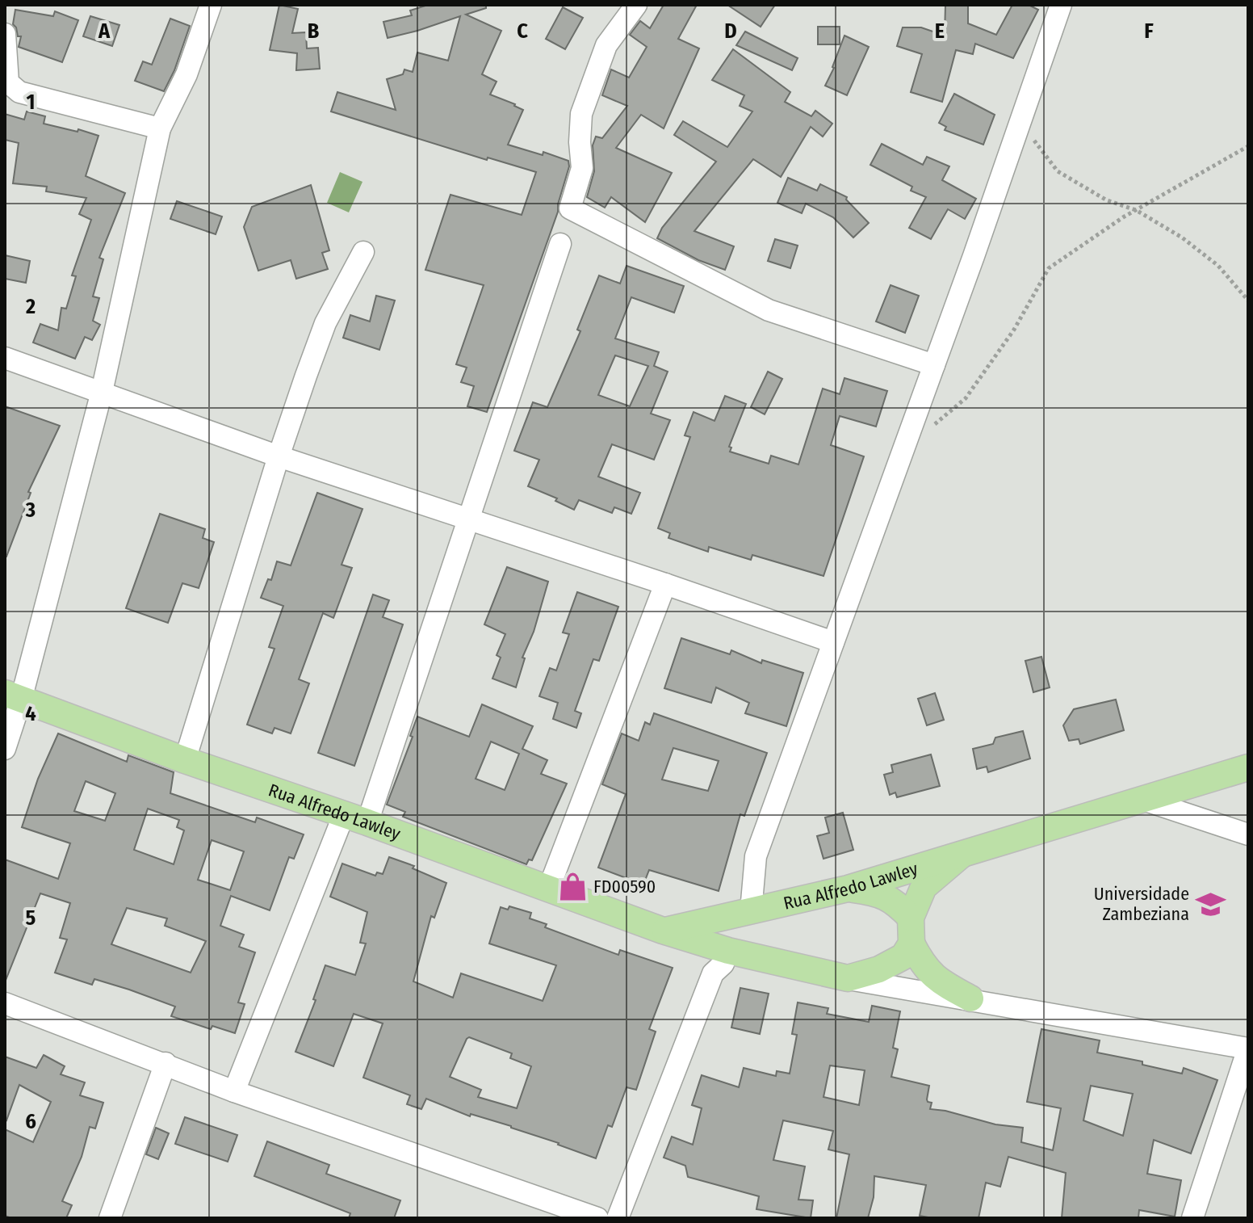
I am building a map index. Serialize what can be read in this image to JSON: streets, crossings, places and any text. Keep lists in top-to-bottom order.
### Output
{
  "streets": {
    "main road": ["Rua Alfredo Lawley"]
  },
  "places": {
    "shop": ["FD00590"],
    "school or university": ["Universidade Zambeziana"]
  },
  "grid": {
    "columns": [
      "A",
      "B",
      "C",
      "D",
      "E",
      "F"
    ],
    "rows": [
      "1",
      "2",
      "3",
      "4",
      "5",
      "6"
    ]
  }
}
